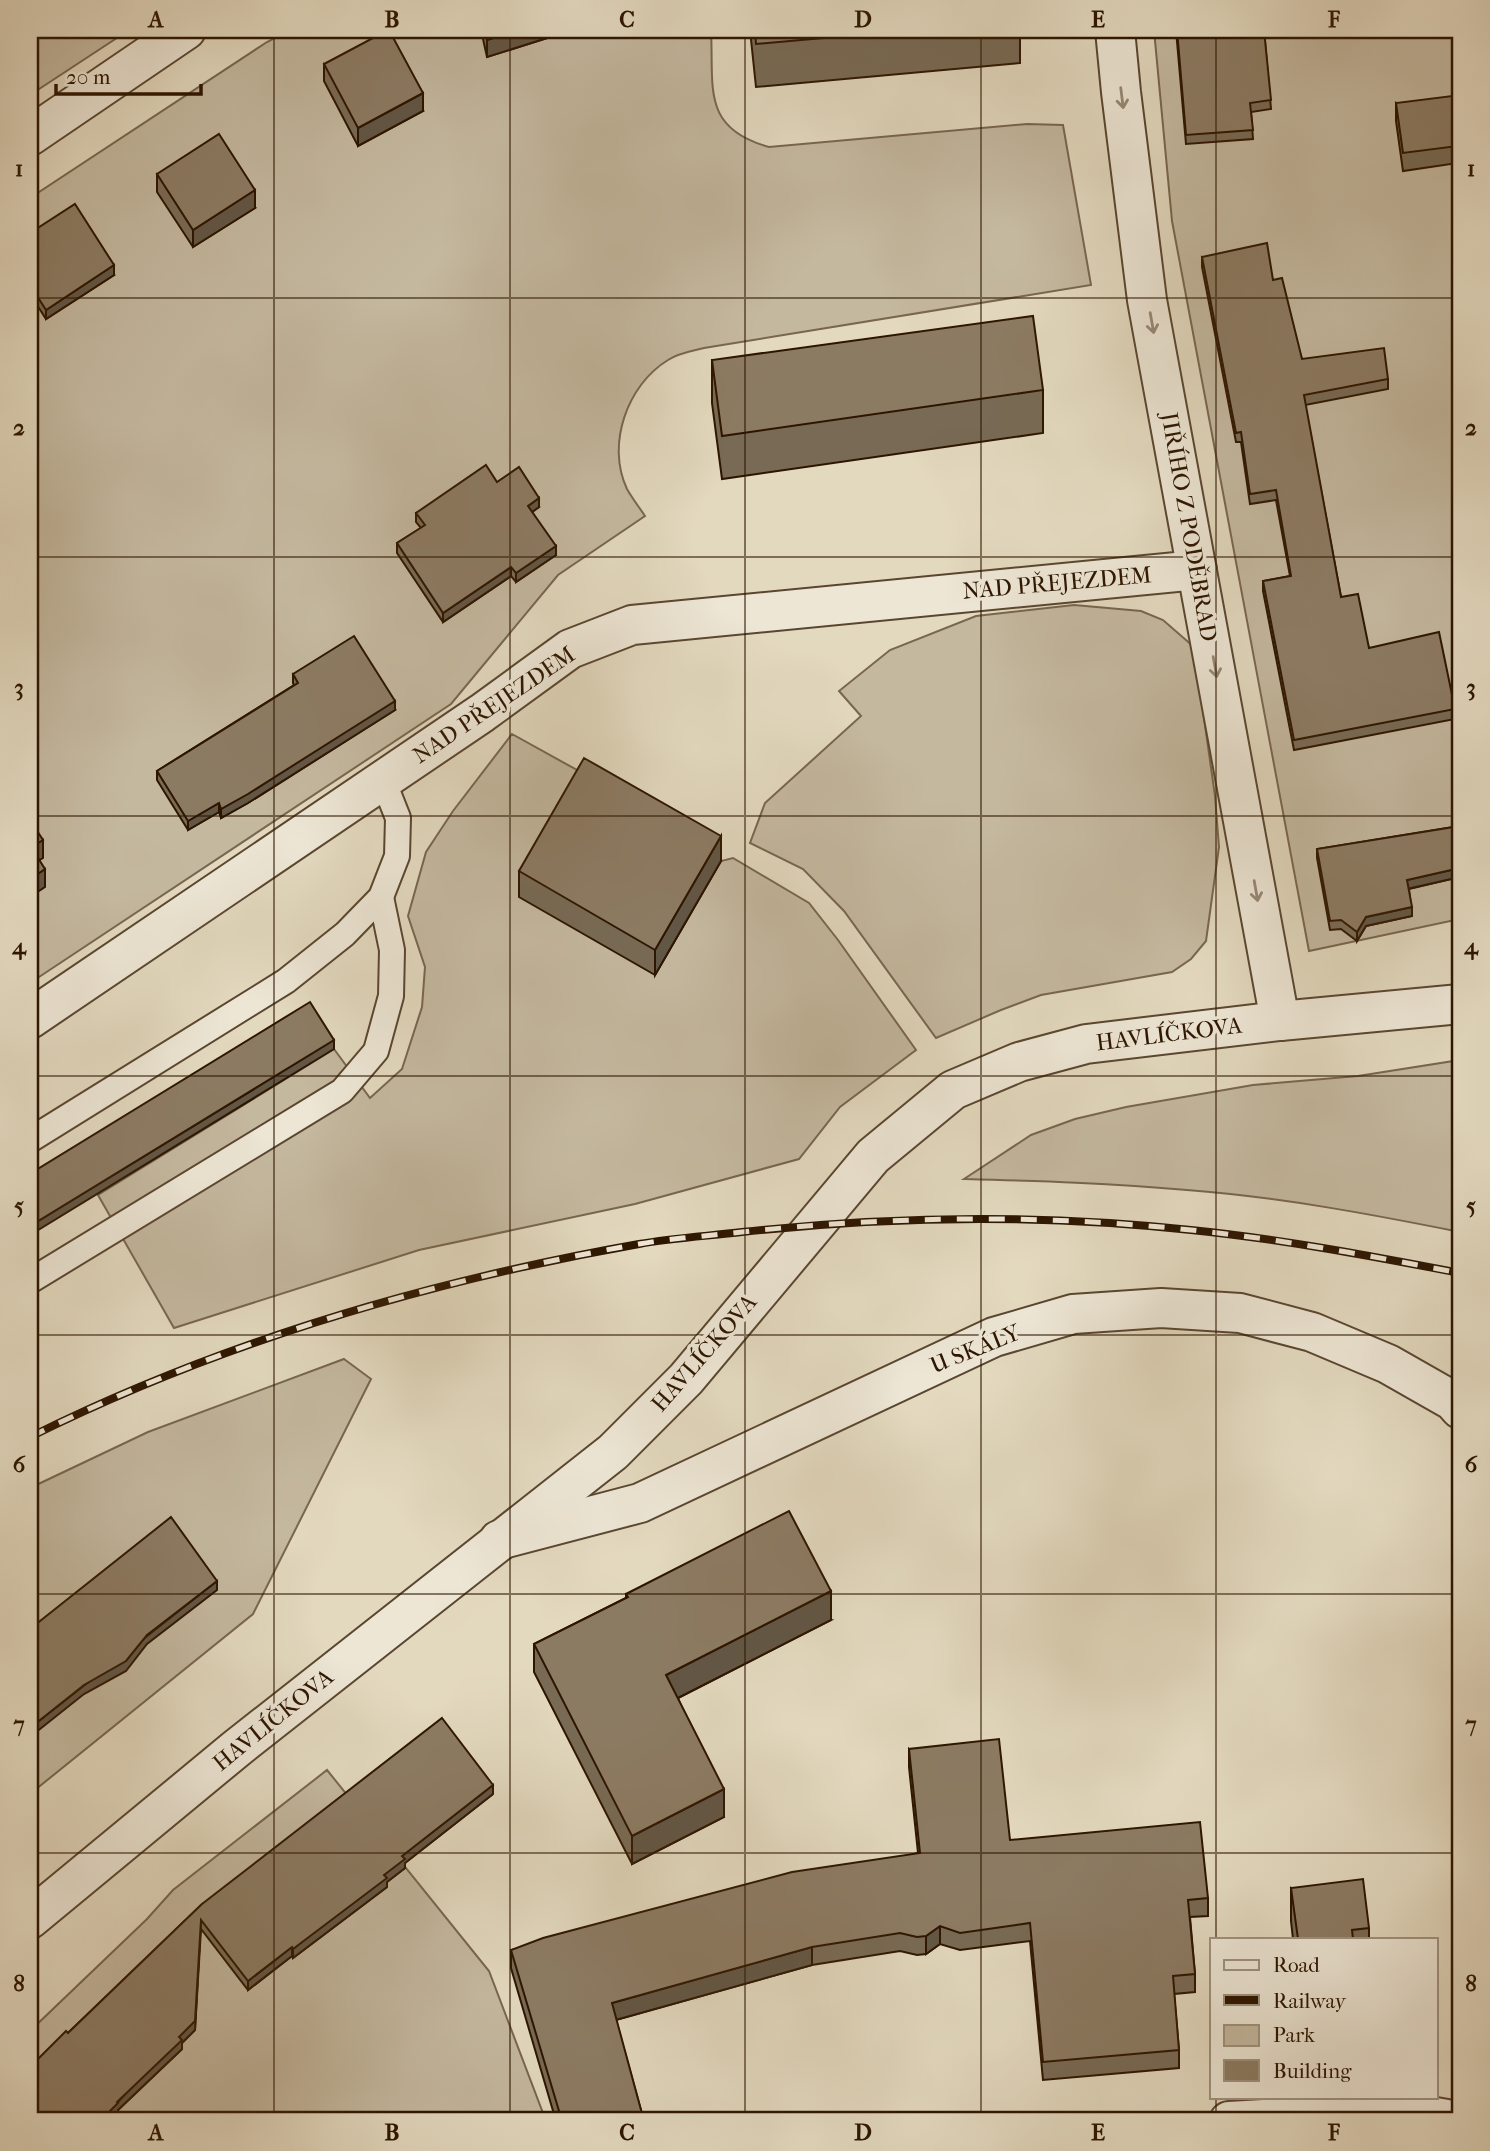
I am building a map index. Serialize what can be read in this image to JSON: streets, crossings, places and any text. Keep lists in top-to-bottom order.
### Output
{
  "streets": {
    "street": [
      "JIŘÍHO Z PODĚBRAD",
      "NAD PŘEJEZDEM",
      "HAVLÍČKOVA",
      "U SKÁLY"
    ]
  },
  "crossings": [
    ["JIŘÍHO Z PODĚBRAD", "NAD PŘEJEZDEM"],
    ["JIŘÍHO Z PODĚBRAD", "HAVLÍČKOVA"],
    ["HAVLÍČKOVA", "U SKÁLY"]
  ],
  "one_way": ["JIŘÍHO Z PODĚBRAD"],
  "legend": [
    "Road",
    "Railway",
    "Park",
    "Building"
  ],
  "scale_bar": "20 m",
  "grid": {
    "columns": [
      "A",
      "B",
      "C",
      "D",
      "E",
      "F"
    ],
    "rows": [
      "1",
      "2",
      "3",
      "4",
      "5",
      "6",
      "7",
      "8"
    ]
  }
}
